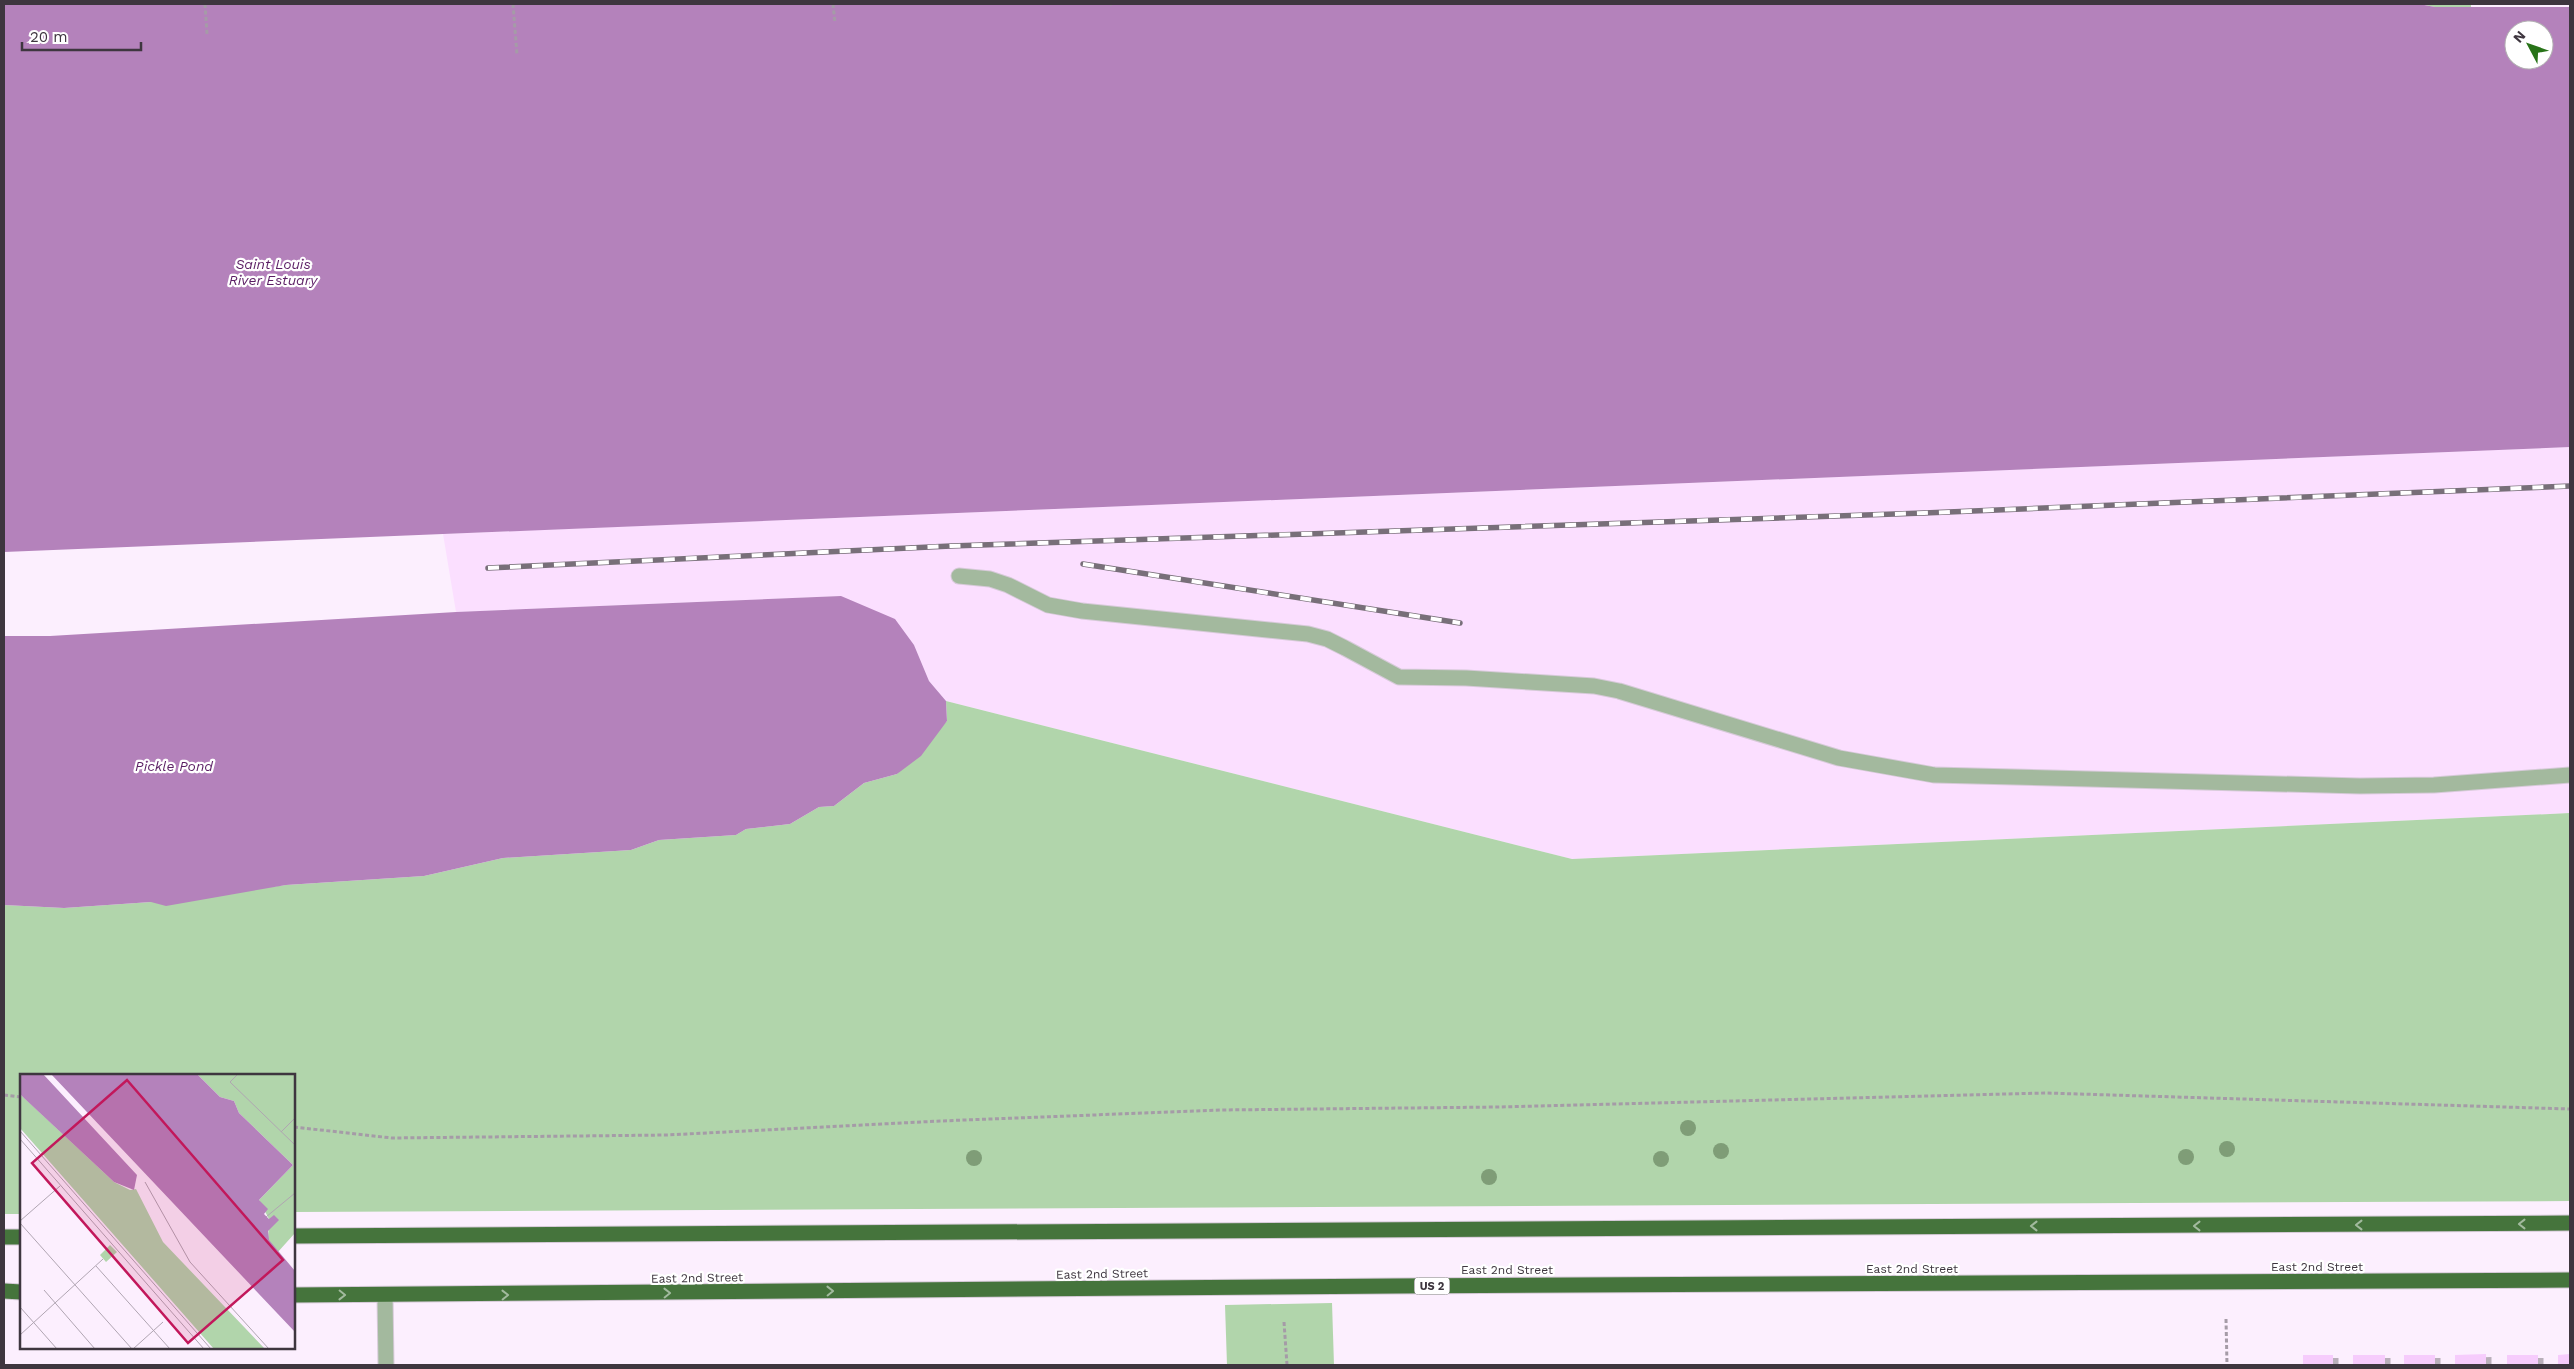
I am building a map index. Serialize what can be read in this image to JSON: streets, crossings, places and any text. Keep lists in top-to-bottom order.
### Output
{
  "streets": {
    "highway": ["East 2nd Street", "US 2"]
  },
  "water": ["Saint Louis River Estuary", "Pickle Pond"],
  "scale_bar": "20 m",
  "north": "top left"
}
